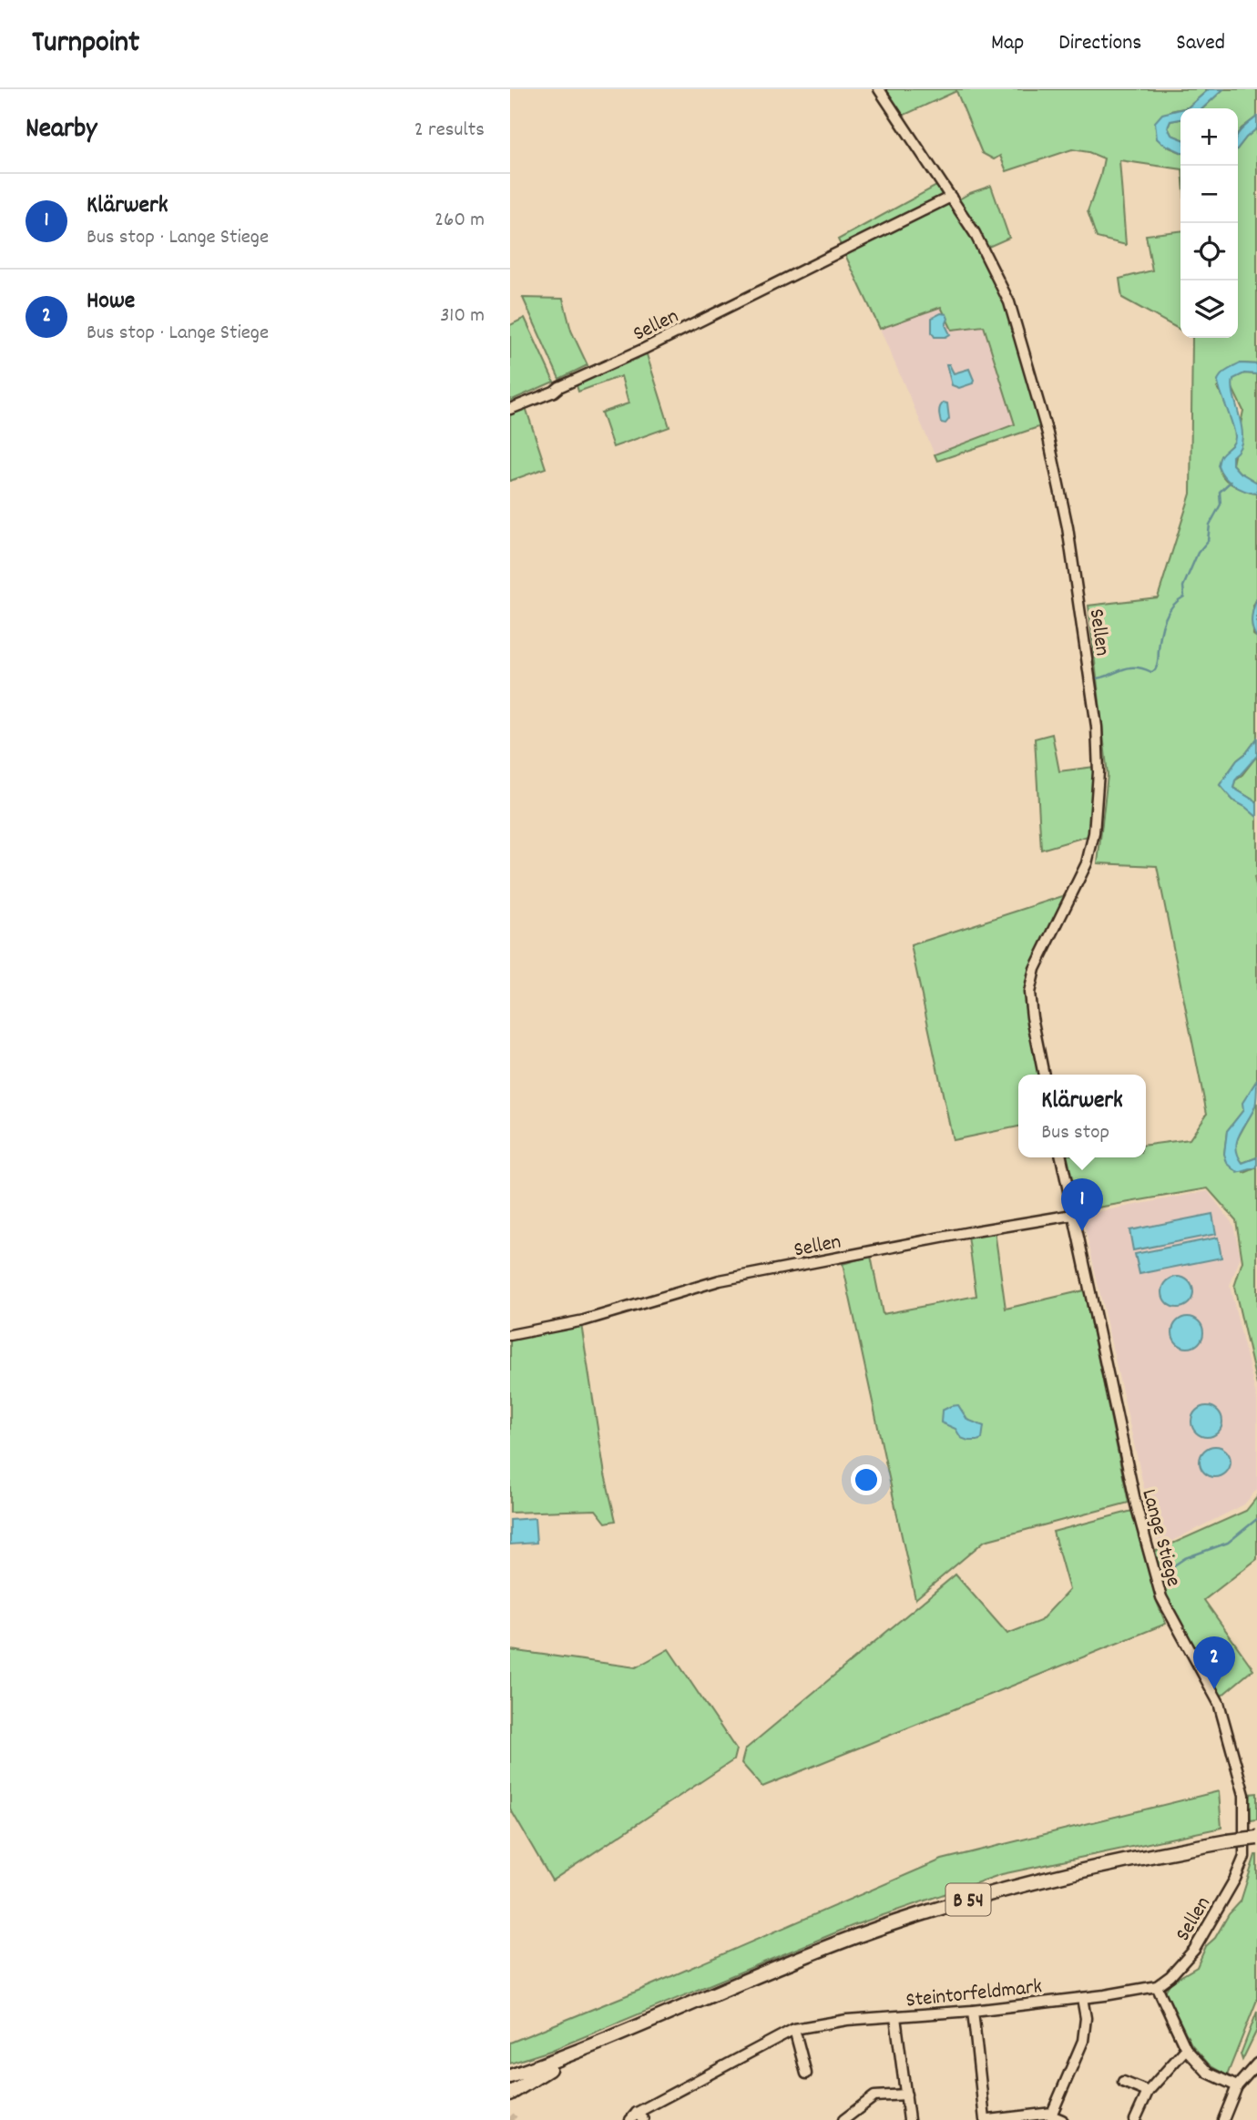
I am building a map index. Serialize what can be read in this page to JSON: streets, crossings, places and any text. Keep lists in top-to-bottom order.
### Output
{
  "streets": {
    "highway": ["B 54"],
    "street": ["Sellen", "Lange Stiege", "Steintorfeldmark"]
  },
  "crossings": [
    ["Sellen", "Lange Stiege"],
    ["Sellen", "Steintorfeldmark"]
  ],
  "page": {
    "header": "Turnpoint",
    "nav": ["Map", "Directions", "Saved"],
    "heading": ["Nearby", "2 results"],
    "map_buttons": ["+", "−"],
    "list": [
      {
        "mark": "1",
        "name": "Klärwerk",
        "note": "Bus stop · Lange Stiege",
        "value": "260 m"
      },
      {
        "mark": "2",
        "name": "Howe",
        "note": "Bus stop · Lange Stiege",
        "value": "310 m"
      }
    ],
    "popup": ["Klärwerk", "Bus stop"],
    "pins": ["1", "2"]
  }
}
